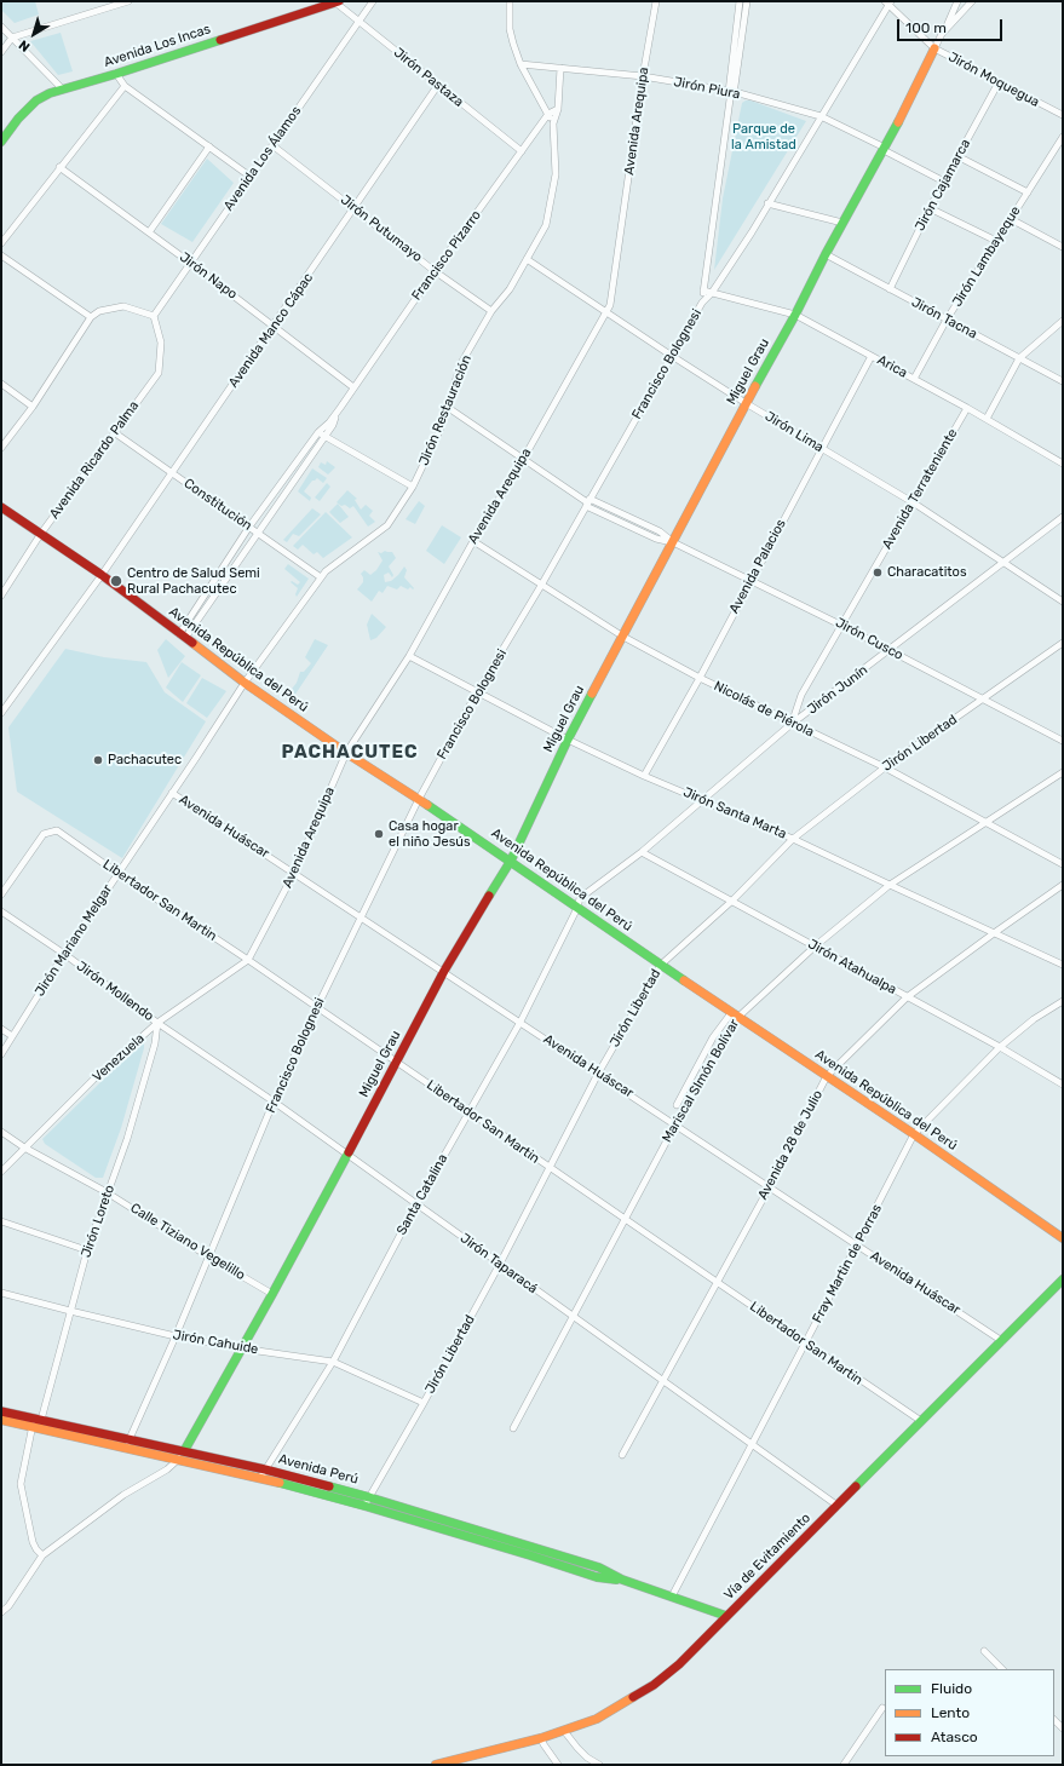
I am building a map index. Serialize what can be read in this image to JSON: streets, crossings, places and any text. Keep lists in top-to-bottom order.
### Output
{
  "streets": {
    "main road": [
      "Avenida Los Incas",
      "Miguel Grau",
      "Avenida República del Perú",
      "Avenida Perú",
      "Vía de Evitamiento"
    ],
    "street": [
      "Jirón Pastaza",
      "Jirón Moquegua",
      "Jirón Piura",
      "Avenida Arequipa",
      "Avenida Los Álamos",
      "Jirón Cajamarca",
      "Jirón Putumayo",
      "Francisco Pizarro",
      "Jirón Lambayeque",
      "Jirón Napo",
      "Jirón Tacna",
      "Avenida Manco Cápac",
      "Francisco Bolognesi",
      "Arica",
      "Jirón Restauración",
      "Jirón Lima",
      "Avenida Ricardo Palma",
      "Avenida Terrateniente",
      "Constitución",
      "Avenida Palacios",
      "Jirón Cusco",
      "Jirón Junín",
      "Nicolás de Piérola",
      "Jirón Libertad",
      "Jirón Santa Marta",
      "Avenida Huáscar",
      "Libertador San Martin",
      "Jirón Mariano Melgar",
      "Jirón Atahualpa",
      "Jirón Mollendo",
      "Venezuela",
      "Mariscal SImón Bolívar",
      "Avenida 28 de Julio",
      "Santa Catalina",
      "Jirón Loreto",
      "Calle Tiziano Vegelillo",
      "Jirón Taparacá",
      "Fray Martin de Porras",
      "Jirón Cahuide"
    ]
  },
  "crossings": [
    ["Avenida Los Incas", "Jirón Pastaza"],
    ["Jirón Pastaza", "Avenida Los Álamos"],
    ["Jirón Pastaza", "Francisco Pizarro"],
    ["Jirón Pastaza", "Avenida Manco Cápac"],
    ["Jirón Moquegua", "Jirón Cajamarca"],
    ["Jirón Moquegua", "Francisco Bolognesi"],
    ["Jirón Moquegua", "Miguel Grau"],
    ["Jirón Piura", "Avenida Arequipa"],
    ["Jirón Piura", "Jirón Cajamarca"],
    ["Jirón Piura", "Francisco Bolognesi"],
    ["Jirón Piura", "Miguel Grau"],
    ["Jirón Piura", "Jirón Restauración"],
    ["Avenida Arequipa", "Jirón Lima"],
    ["Avenida Arequipa", "Jirón Cusco"],
    ["Avenida Arequipa", "Avenida República del Perú"],
    ["Avenida Arequipa", "Nicolás de Piérola"],
    ["Avenida Arequipa", "Jirón Santa Marta"],
    ["Avenida Arequipa", "Avenida Huáscar"],
    ["Avenida Arequipa", "Libertador San Martin"],
    ["Avenida Arequipa", "Venezuela"],
    ["Avenida Los Álamos", "Jirón Putumayo"],
    ["Avenida Los Álamos", "Jirón Napo"],
    ["Avenida Los Álamos", "Avenida Ricardo Palma"],
    ["Jirón Cajamarca", "Jirón Tacna"],
    ["Jirón Putumayo", "Francisco Pizarro"],
    ["Jirón Putumayo", "Avenida Manco Cápac"],
    ["Jirón Putumayo", "Jirón Restauración"],
    ["Francisco Pizarro", "Jirón Napo"],
    ["Francisco Pizarro", "Jirón Restauración"],
    ["Francisco Pizarro", "Constitución"],
    ["Francisco Pizarro", "Avenida República del Perú"],
    ["Jirón Lambayeque", "Jirón Tacna"],
    ["Jirón Lambayeque", "Arica"],
    ["Jirón Napo", "Avenida Manco Cápac"],
    ["Jirón Tacna", "Miguel Grau"],
    ["Avenida Manco Cápac", "Constitución"],
    ["Avenida Manco Cápac", "Avenida República del Perú"],
    ["Francisco Bolognesi", "Arica"],
    ["Francisco Bolognesi", "Jirón Lima"],
    ["Francisco Bolognesi", "Jirón Cusco"],
    ["Francisco Bolognesi", "Avenida República del Perú"],
    ["Francisco Bolognesi", "Nicolás de Piérola"],
    ["Francisco Bolognesi", "Jirón Santa Marta"],
    ["Francisco Bolognesi", "Avenida Huáscar"],
    ["Francisco Bolognesi", "Libertador San Martin"],
    ["Francisco Bolognesi", "Calle Tiziano Vegelillo"],
    ["Francisco Bolognesi", "Jirón Taparacá"],
    ["Francisco Bolognesi", "Jirón Cahuide"],
    ["Francisco Bolognesi", "Avenida Perú"],
    ["Arica", "Miguel Grau"],
    ["Arica", "Avenida Terrateniente"],
    ["Arica", "Avenida Palacios"],
    ["Miguel Grau", "Jirón Lima"],
    ["Miguel Grau", "Jirón Cusco"],
    ["Miguel Grau", "Avenida República del Perú"],
    ["Miguel Grau", "Nicolás de Piérola"],
    ["Miguel Grau", "Jirón Santa Marta"],
    ["Miguel Grau", "Avenida Huáscar"],
    ["Miguel Grau", "Libertador San Martin"],
    ["Miguel Grau", "Calle Tiziano Vegelillo"],
    ["Miguel Grau", "Jirón Taparacá"],
    ["Miguel Grau", "Jirón Cahuide"],
    ["Miguel Grau", "Avenida Perú"],
    ["Jirón Restauración", "Jirón Lima"],
    ["Jirón Restauración", "Constitución"],
    ["Jirón Restauración", "Jirón Cusco"],
    ["Jirón Restauración", "Avenida República del Perú"],
    ["Jirón Restauración", "Jirón Mariano Melgar"],
    ["Jirón Lima", "Avenida Terrateniente"],
    ["Jirón Lima", "Avenida Palacios"],
    ["Jirón Lima", "Jirón Junín"],
    ["Avenida Ricardo Palma", "Constitución"],
    ["Avenida Ricardo Palma", "Avenida República del Perú"],
    ["Avenida Terrateniente", "Jirón Cusco"],
    ["Avenida Terrateniente", "Jirón Junín"],
    ["Avenida Terrateniente", "Nicolás de Piérola"],
    ["Avenida Palacios", "Jirón Cusco"],
    ["Avenida Palacios", "Nicolás de Piérola"],
    ["Avenida Palacios", "Jirón Santa Marta"],
    ["Jirón Cusco", "Jirón Junín"],
    ["Jirón Cusco", "Jirón Libertad"],
    ["Avenida República del Perú", "Jirón Junín"],
    ["Avenida República del Perú", "Jirón Libertad"],
    ["Avenida República del Perú", "Jirón Mariano Melgar"],
    ["Avenida República del Perú", "Mariscal SImón Bolívar"],
    ["Avenida República del Perú", "Avenida 28 de Julio"],
    ["Avenida República del Perú", "Santa Catalina"],
    ["Avenida República del Perú", "Fray Martin de Porras"],
    ["Jirón Junín", "Nicolás de Piérola"],
    ["Jirón Junín", "Jirón Santa Marta"],
    ["Jirón Junín", "Jirón Atahualpa"],
    ["Jirón Junín", "Santa Catalina"],
    ["Nicolás de Piérola", "Jirón Libertad"],
    ["Nicolás de Piérola", "Mariscal SImón Bolívar"],
    ["Jirón Libertad", "Jirón Santa Marta"],
    ["Jirón Libertad", "Avenida Huáscar"],
    ["Jirón Libertad", "Libertador San Martin"],
    ["Jirón Libertad", "Jirón Atahualpa"],
    ["Jirón Libertad", "Jirón Taparacá"],
    ["Jirón Libertad", "Jirón Cahuide"],
    ["Jirón Libertad", "Avenida Perú"],
    ["Jirón Santa Marta", "Mariscal SImón Bolívar"],
    ["Jirón Santa Marta", "Avenida 28 de Julio"],
    ["Avenida Huáscar", "Jirón Mariano Melgar"],
    ["Avenida Huáscar", "Mariscal SImón Bolívar"],
    ["Avenida Huáscar", "Avenida 28 de Julio"],
    ["Avenida Huáscar", "Santa Catalina"],
    ["Avenida Huáscar", "Fray Martin de Porras"],
    ["Avenida Huáscar", "Vía de Evitamiento"],
    ["Libertador San Martin", "Jirón Mariano Melgar"],
    ["Libertador San Martin", "Venezuela"],
    ["Libertador San Martin", "Mariscal SImón Bolívar"],
    ["Libertador San Martin", "Avenida 28 de Julio"],
    ["Libertador San Martin", "Santa Catalina"],
    ["Libertador San Martin", "Fray Martin de Porras"],
    ["Libertador San Martin", "Vía de Evitamiento"],
    ["Jirón Mariano Melgar", "Jirón Mollendo"],
    ["Jirón Atahualpa", "Mariscal SImón Bolívar"],
    ["Jirón Atahualpa", "Avenida 28 de Julio"],
    ["Jirón Atahualpa", "Fray Martin de Porras"],
    ["Jirón Mollendo", "Venezuela"],
    ["Jirón Mollendo", "Jirón Loreto"],
    ["Jirón Mollendo", "Jirón Taparacá"],
    ["Venezuela", "Jirón Loreto"],
    ["Venezuela", "Calle Tiziano Vegelillo"],
    ["Venezuela", "Jirón Taparacá"],
    ["Mariscal SImón Bolívar", "Jirón Taparacá"],
    ["Avenida 28 de Julio", "Jirón Taparacá"],
    ["Santa Catalina", "Jirón Taparacá"],
    ["Santa Catalina", "Jirón Cahuide"],
    ["Santa Catalina", "Avenida Perú"],
    ["Jirón Loreto", "Calle Tiziano Vegelillo"],
    ["Jirón Loreto", "Jirón Taparacá"],
    ["Jirón Loreto", "Jirón Cahuide"],
    ["Jirón Loreto", "Avenida Perú"],
    ["Jirón Taparacá", "Fray Martin de Porras"],
    ["Jirón Taparacá", "Vía de Evitamiento"],
    ["Fray Martin de Porras", "Avenida Perú"],
    ["Avenida Perú", "Vía de Evitamiento"]
  ],
  "districts": ["PACHACUTEC"],
  "parks": ["Parque de la Amistad"],
  "places": [
    "Characatitos",
    "Centro de Salud Semi Rural Pachacutec",
    "Pachacutec",
    "Casa hogar el niño Jesús"
  ],
  "legend": ["Fluido", "Lento", "Atasco"],
  "scale_bar": "100 m",
  "north": "bottom left"
}
